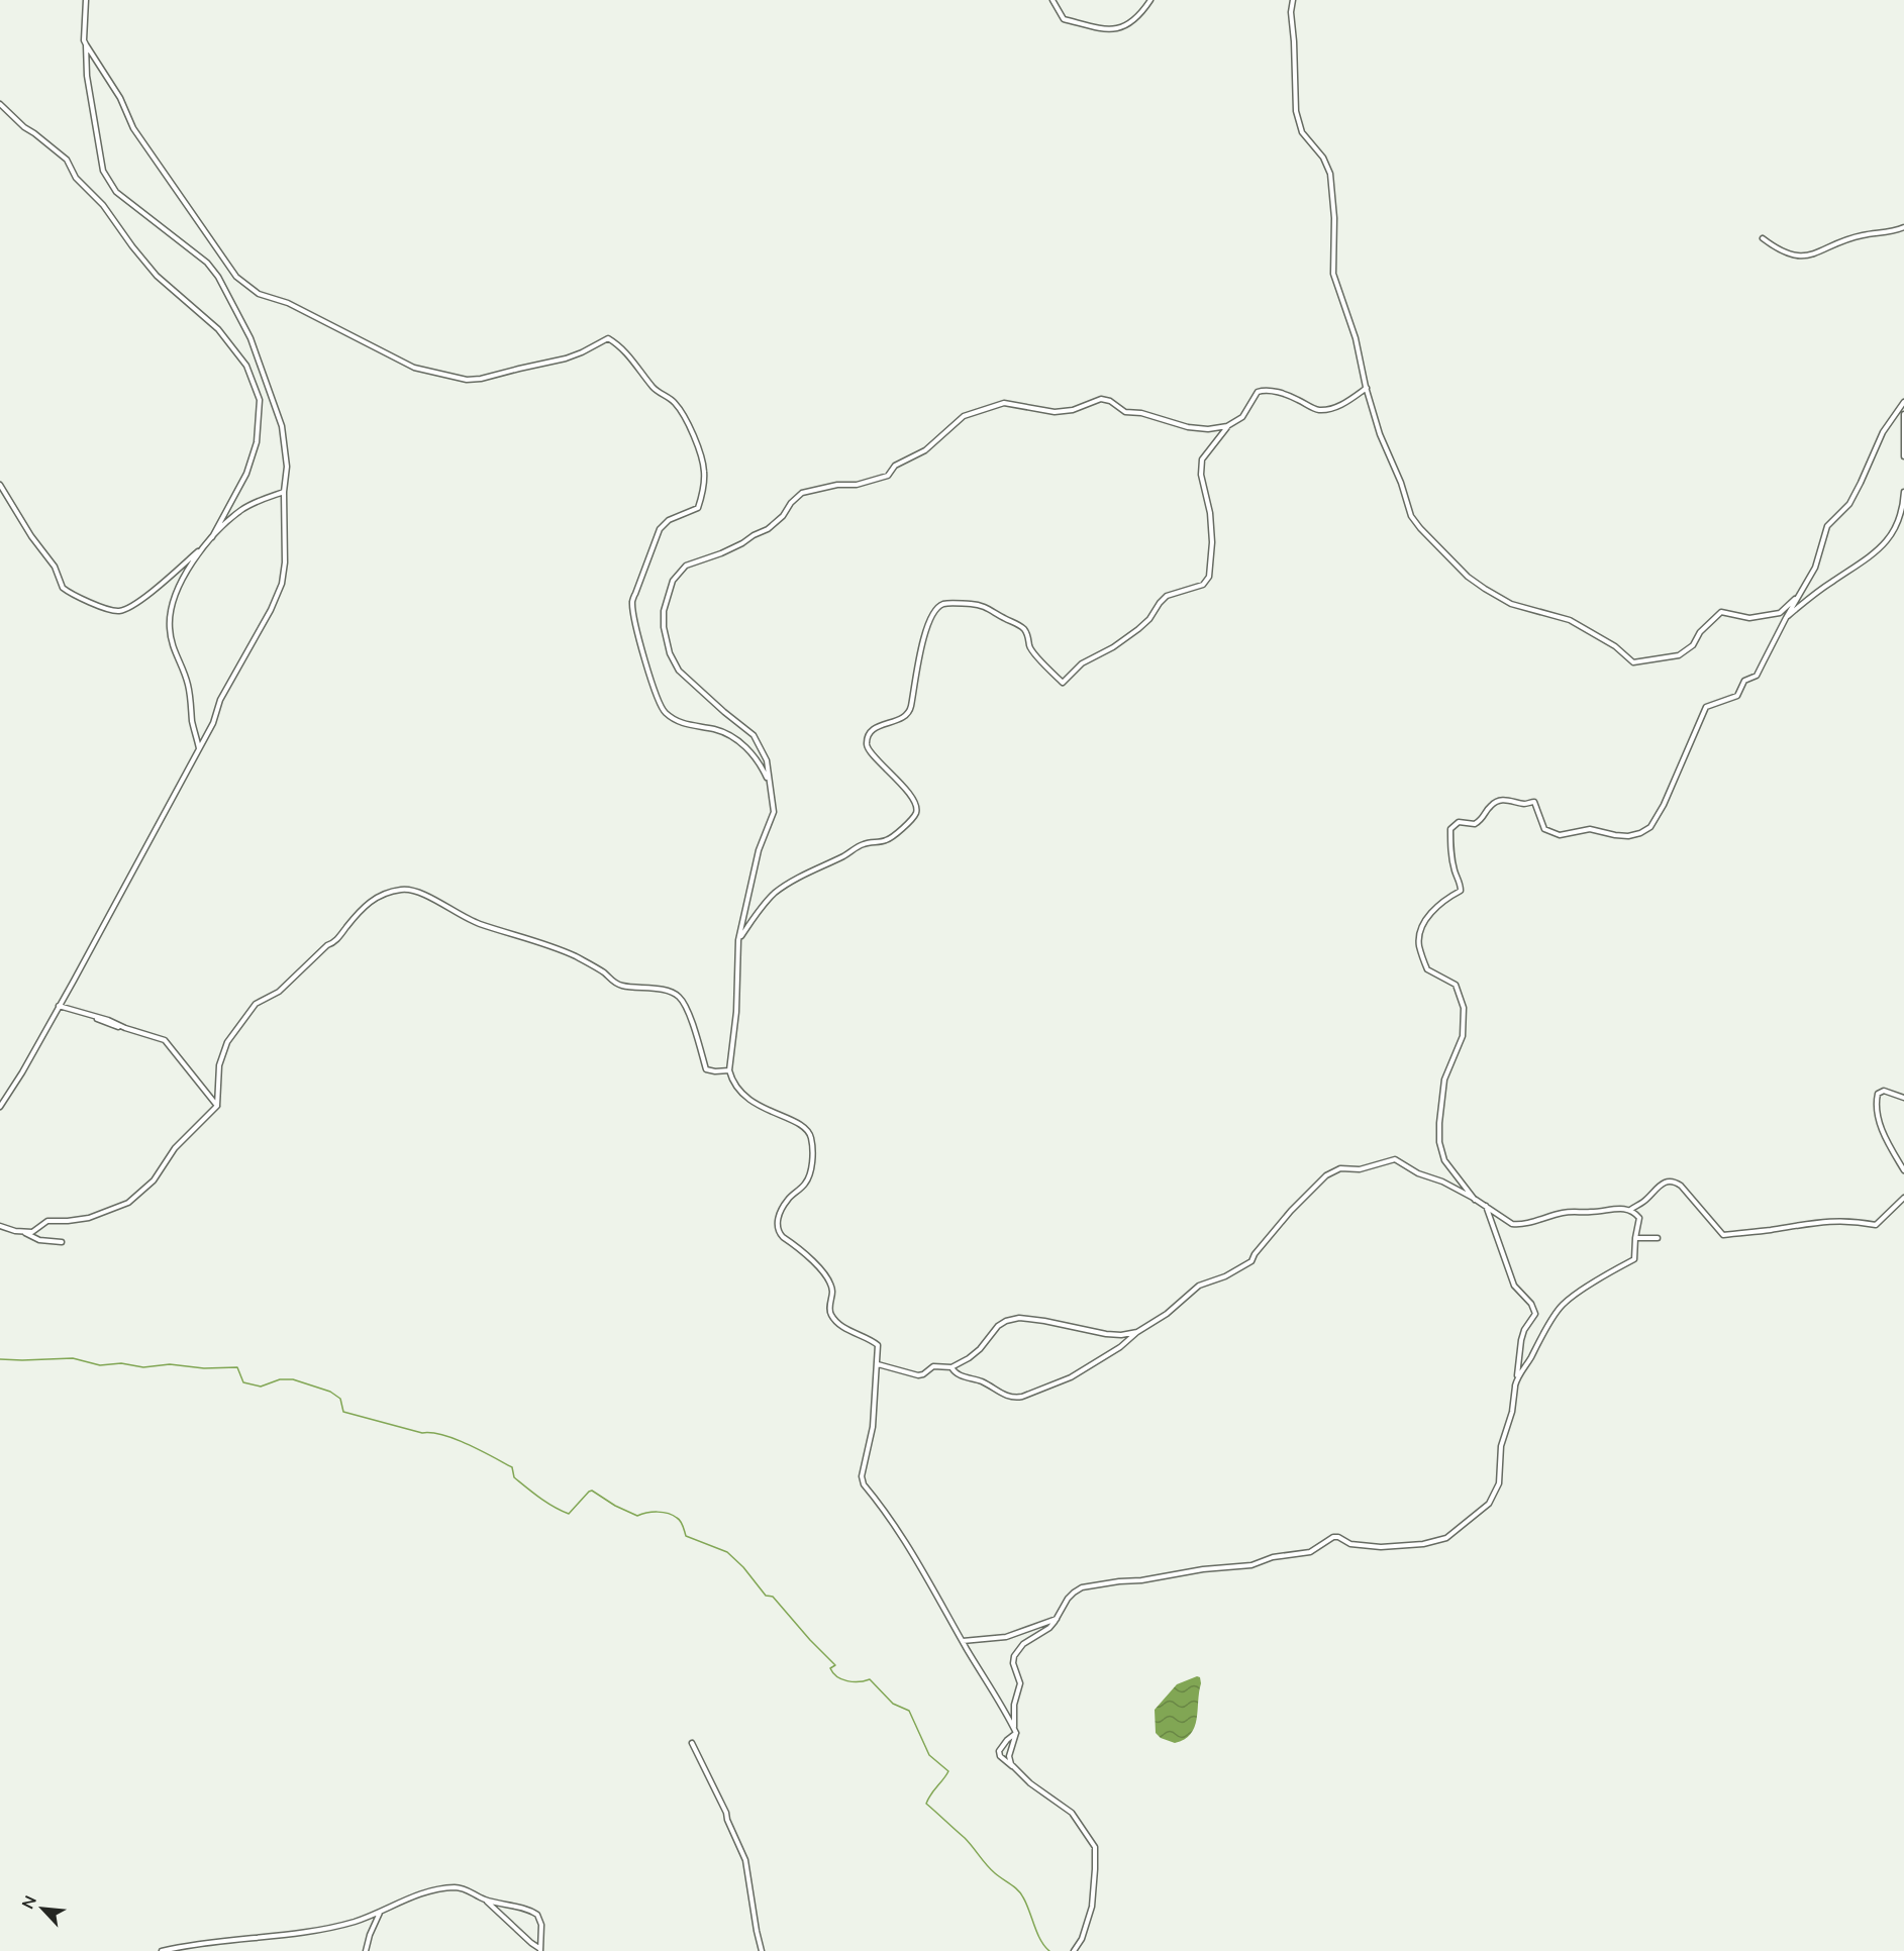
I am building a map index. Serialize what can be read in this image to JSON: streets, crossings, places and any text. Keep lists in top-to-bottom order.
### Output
{
  "north": "top left"
}
